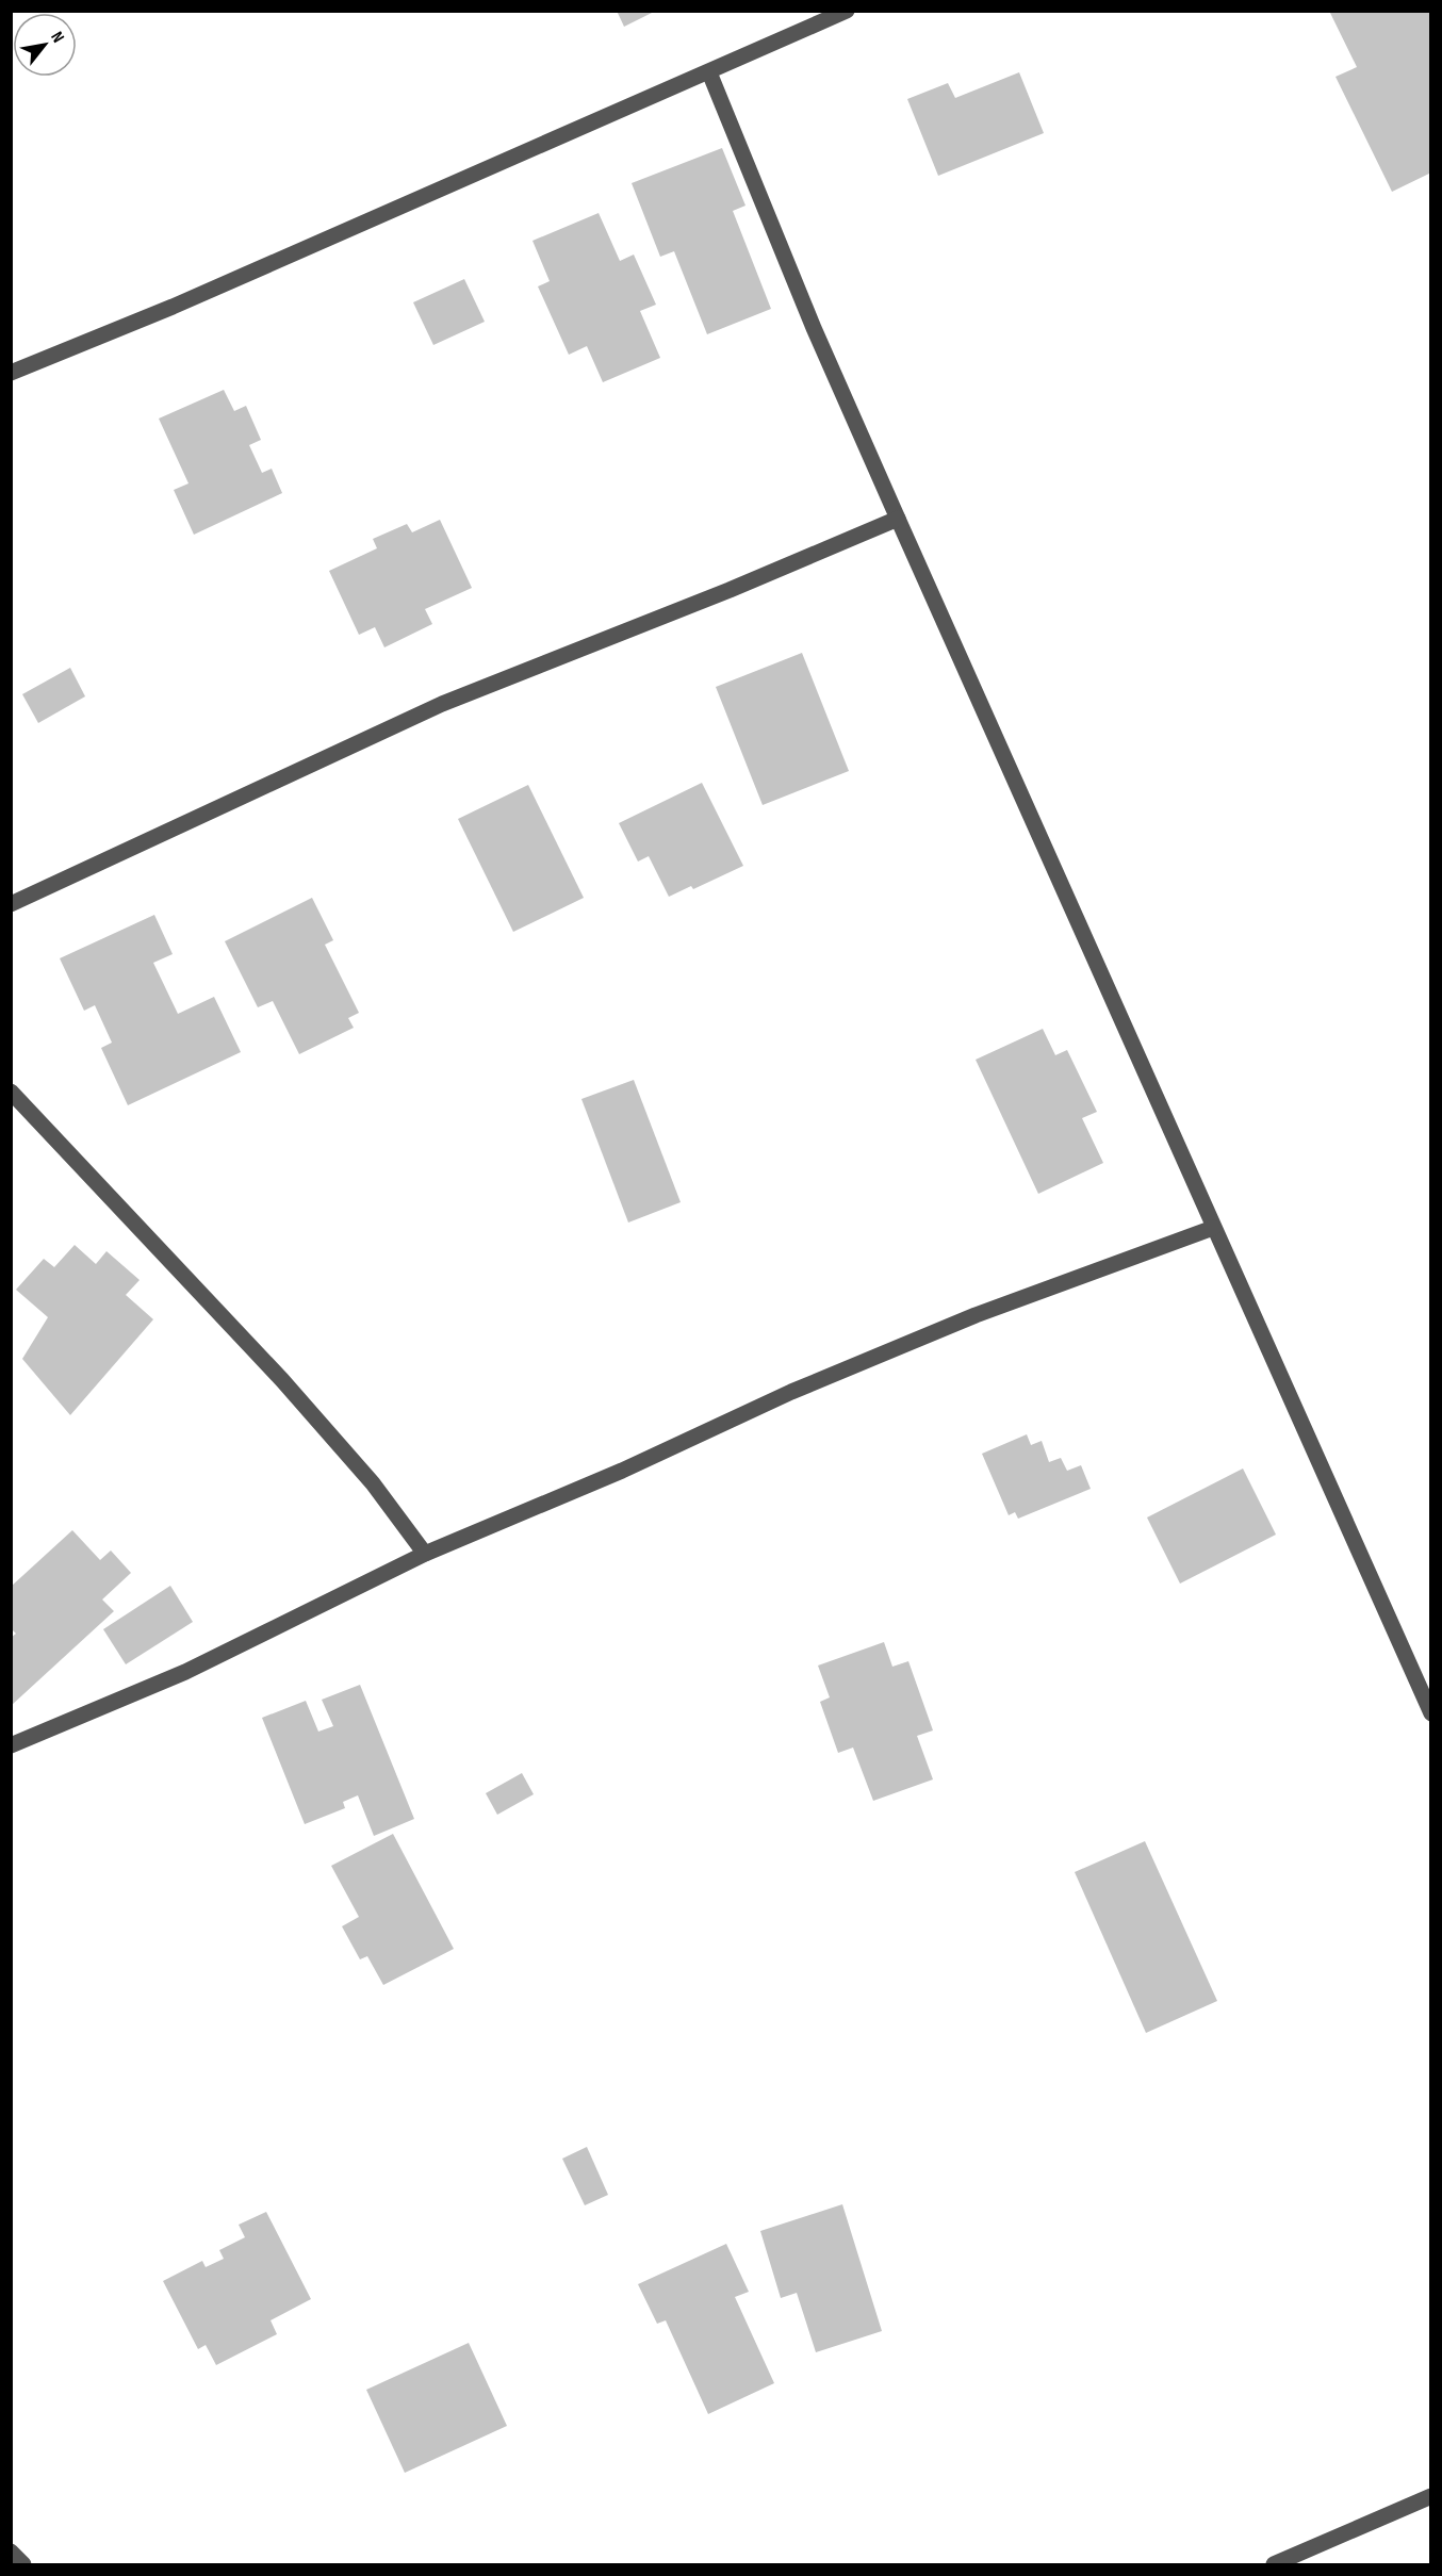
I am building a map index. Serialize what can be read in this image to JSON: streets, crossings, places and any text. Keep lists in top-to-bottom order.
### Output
{
  "north": "top right"
}
